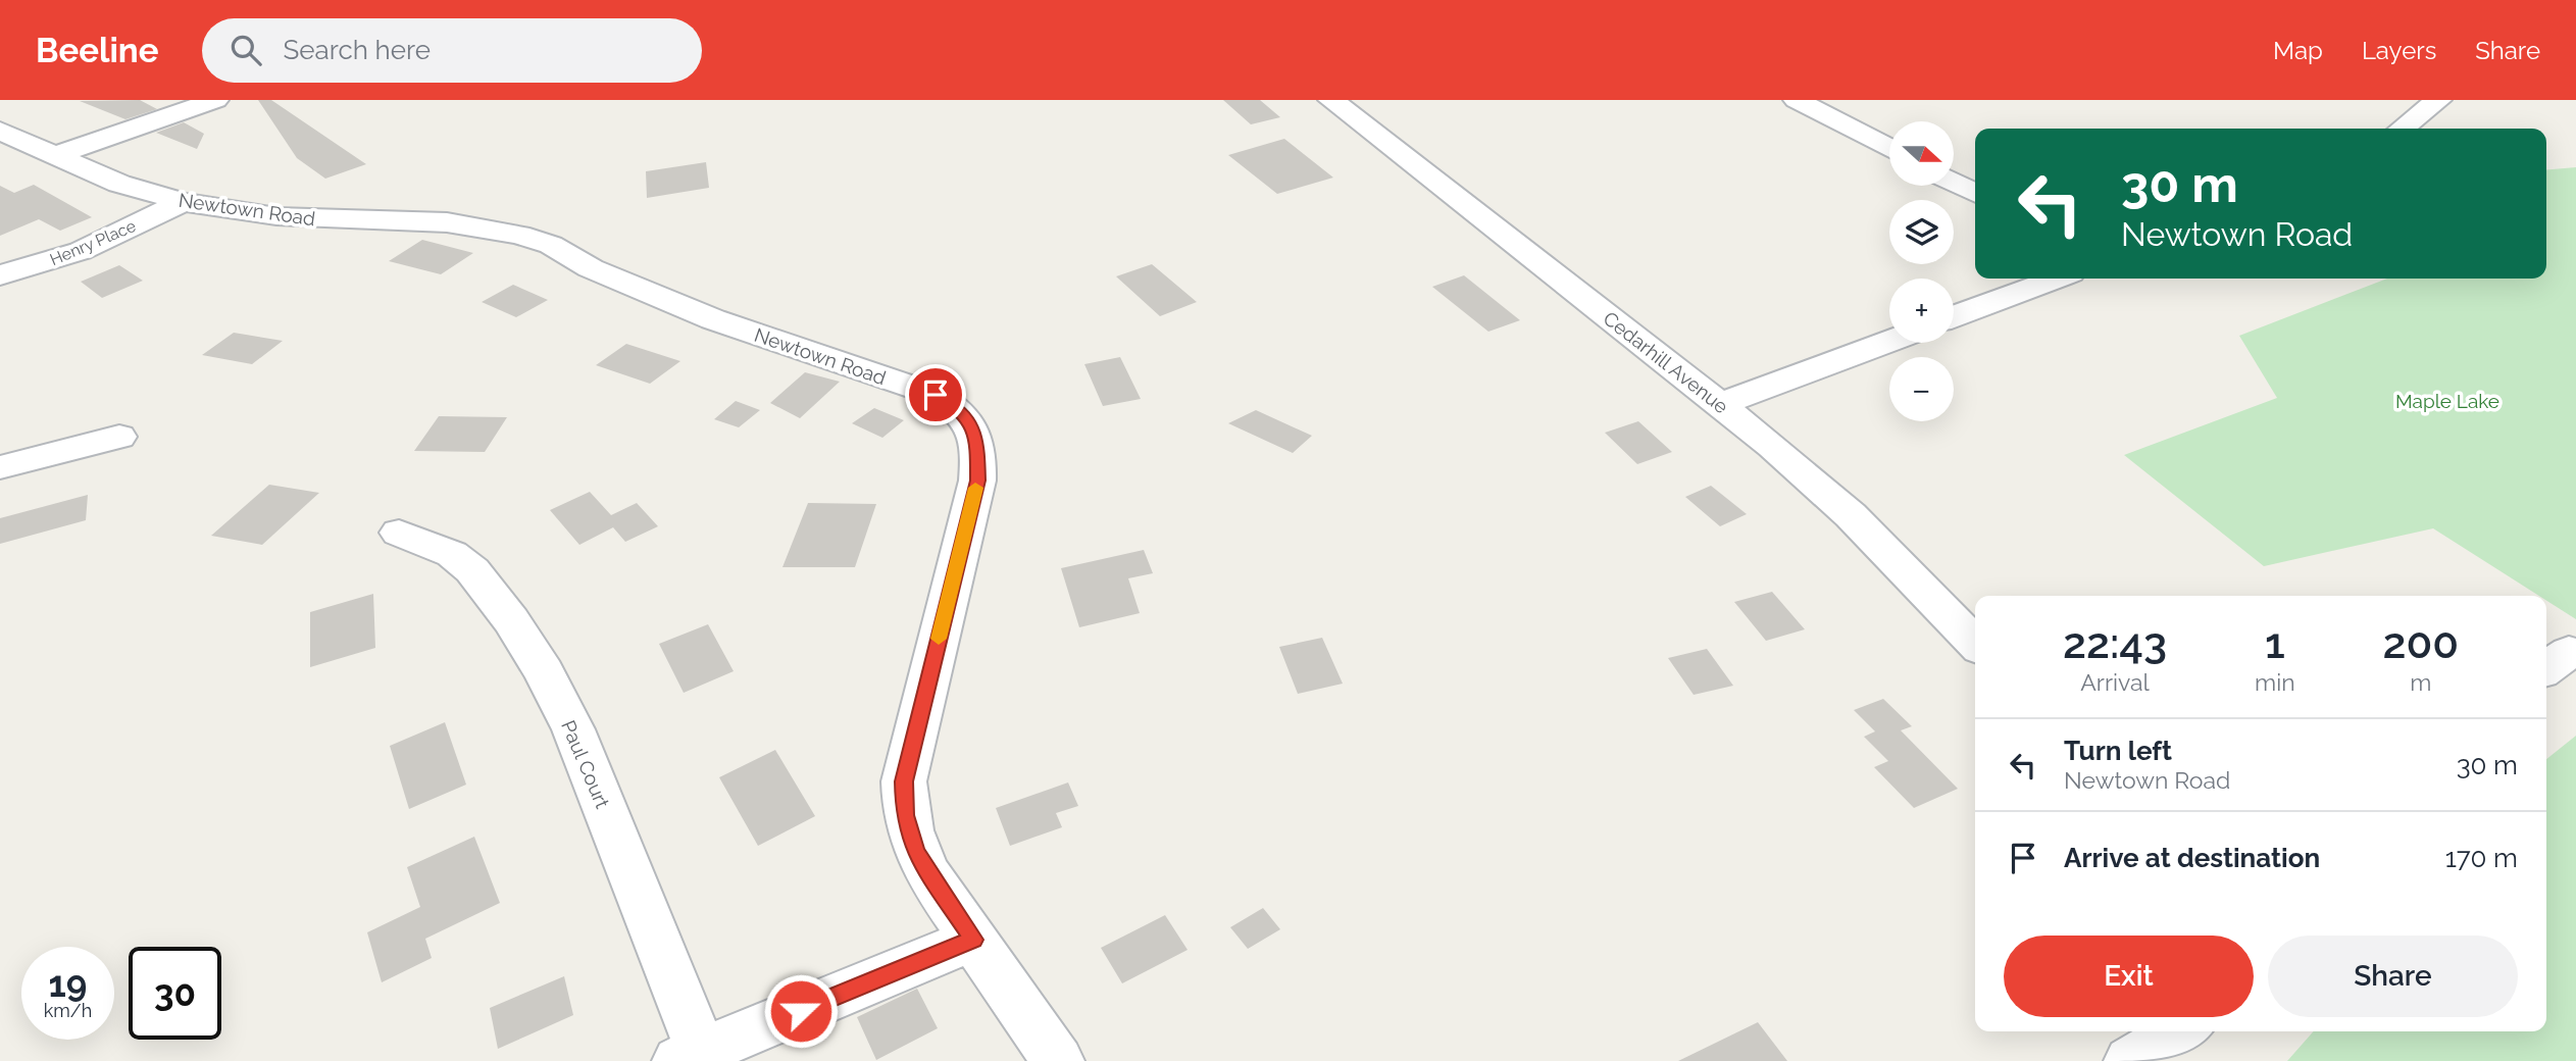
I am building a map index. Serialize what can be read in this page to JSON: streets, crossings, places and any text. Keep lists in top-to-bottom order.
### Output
{
  "streets": {
    "street": [
      "Newtown Road",
      "Henry Place",
      "Cedarhill Avenue",
      "Paul Court"
    ]
  },
  "crossings": [
    ["Newtown Road", "Henry Place"]
  ],
  "parks": ["Maple Lake"],
  "north": "right",
  "page": {
    "header": "Beeline",
    "search": "Search here",
    "nav": ["Map", "Layers", "Share"],
    "map_buttons": ["+", "−"],
    "turn": ["30 m", "Newtown Road"],
    "eta": [
      "22:43",
      "Arrival",
      "1",
      "min",
      "200",
      "m"
    ],
    "list": [
      {
        "name": "Turn left",
        "note": "Newtown Road",
        "value": "30 m"
      },
      {
        "name": "Arrive at destination",
        "value": "170 m"
      }
    ],
    "buttons": ["Exit", "Share"],
    "speed": "19 km/h",
    "limit": "30"
  }
}
